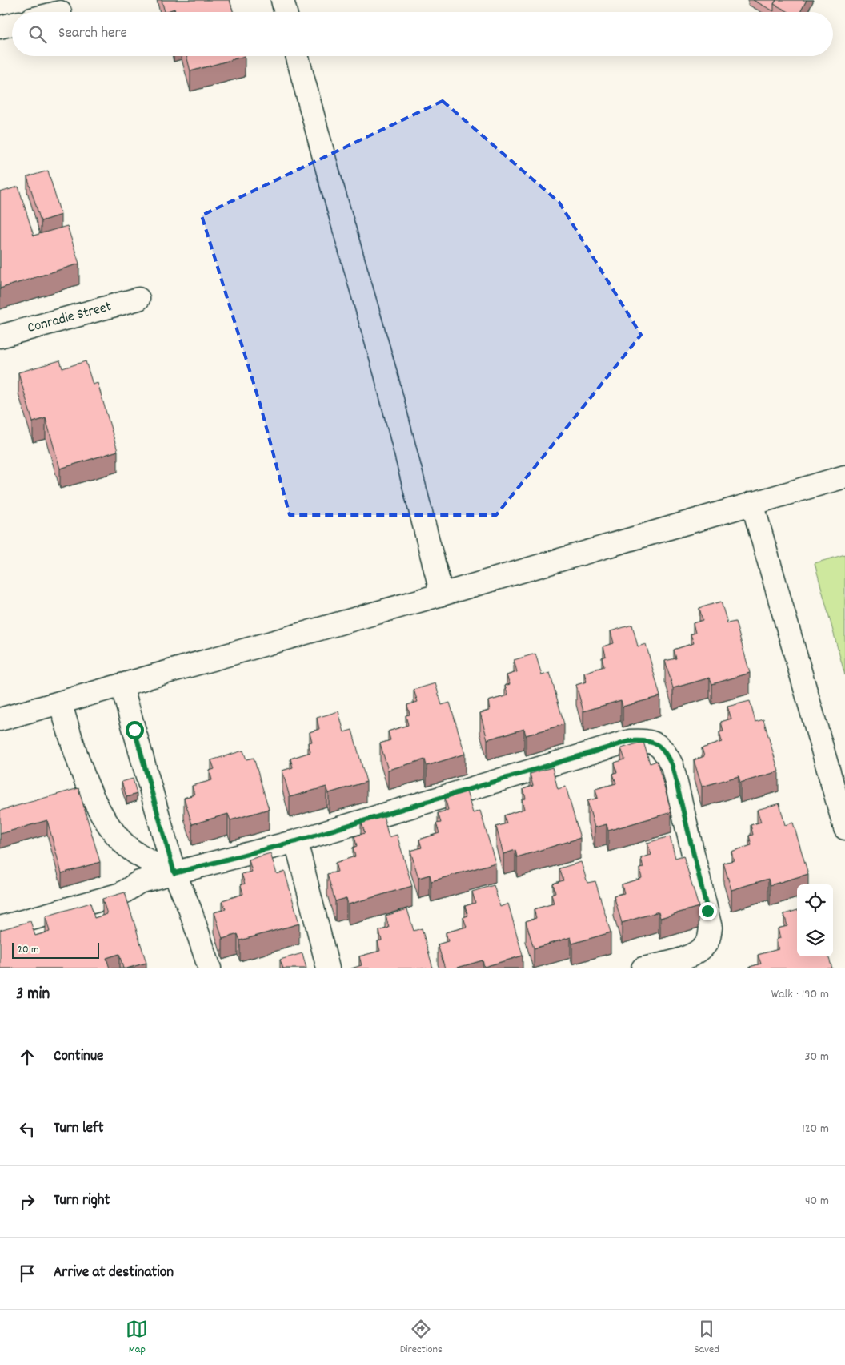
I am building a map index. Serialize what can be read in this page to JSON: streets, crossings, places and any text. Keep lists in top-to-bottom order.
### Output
{
  "streets": {
    "street": ["Conradie Street"]
  },
  "scale_bar": "20 m",
  "page": {
    "search": "Search here",
    "scale": "20 m",
    "heading": ["3 min", "Walk · 190 m"],
    "list": [
      ["Continue", "30 m"],
      ["Turn left", "120 m"],
      ["Turn right", "40 m"],
      "Arrive at destination"
    ],
    "nav": ["Map", "Directions", "Saved"]
  }
}
